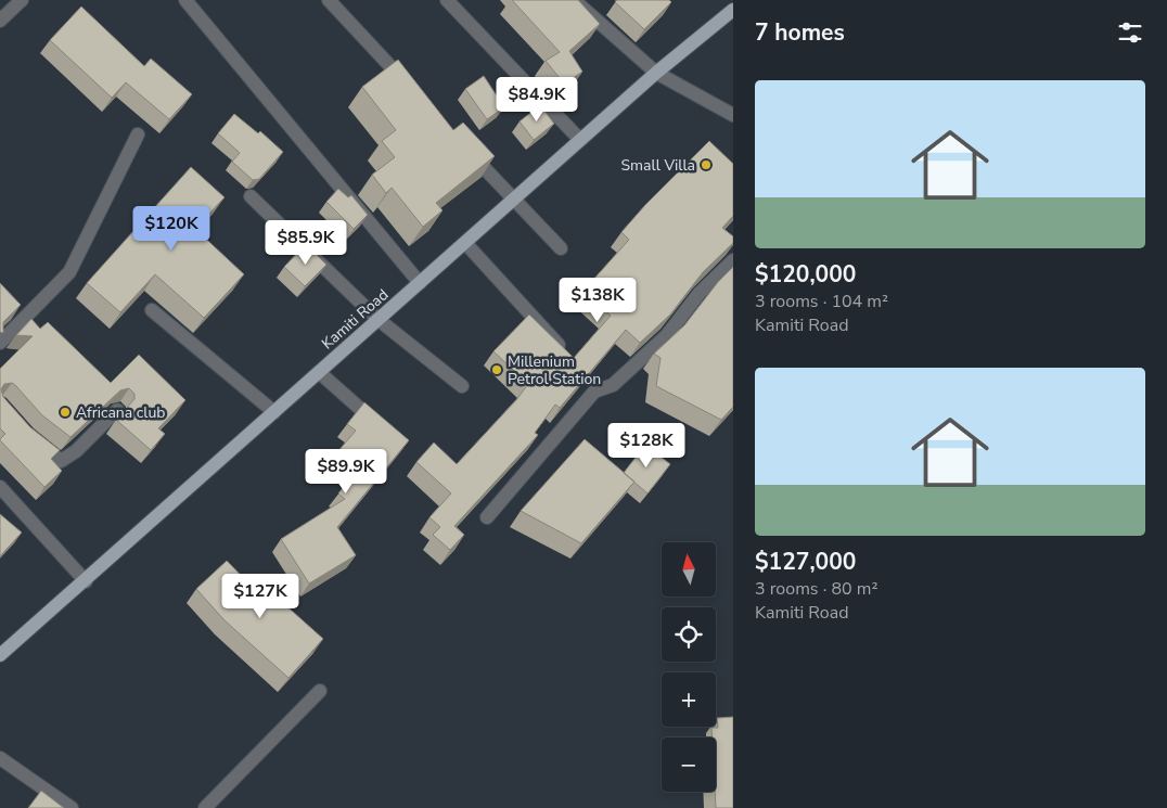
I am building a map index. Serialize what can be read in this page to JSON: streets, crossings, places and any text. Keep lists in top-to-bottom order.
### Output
{
  "streets": {
    "main road": ["Kamiti Road"]
  },
  "places": ["Small Villa", "Millenium Petrol Station", "Africana club"],
  "north": "top",
  "page": {
    "heading": "7 homes",
    "list": [
      {
        "name": "$120,000",
        "note": "3 rooms · 104 m² · Kamiti Road"
      },
      {
        "name": "$127,000",
        "note": "3 rooms · 80 m² · Kamiti Road"
      }
    ],
    "price": [
      "$84.9K",
      "$120K",
      "$85.9K",
      "$138K",
      "$128K",
      "$89.9K",
      "$127K"
    ],
    "map_buttons": ["+", "−"]
  }
}
